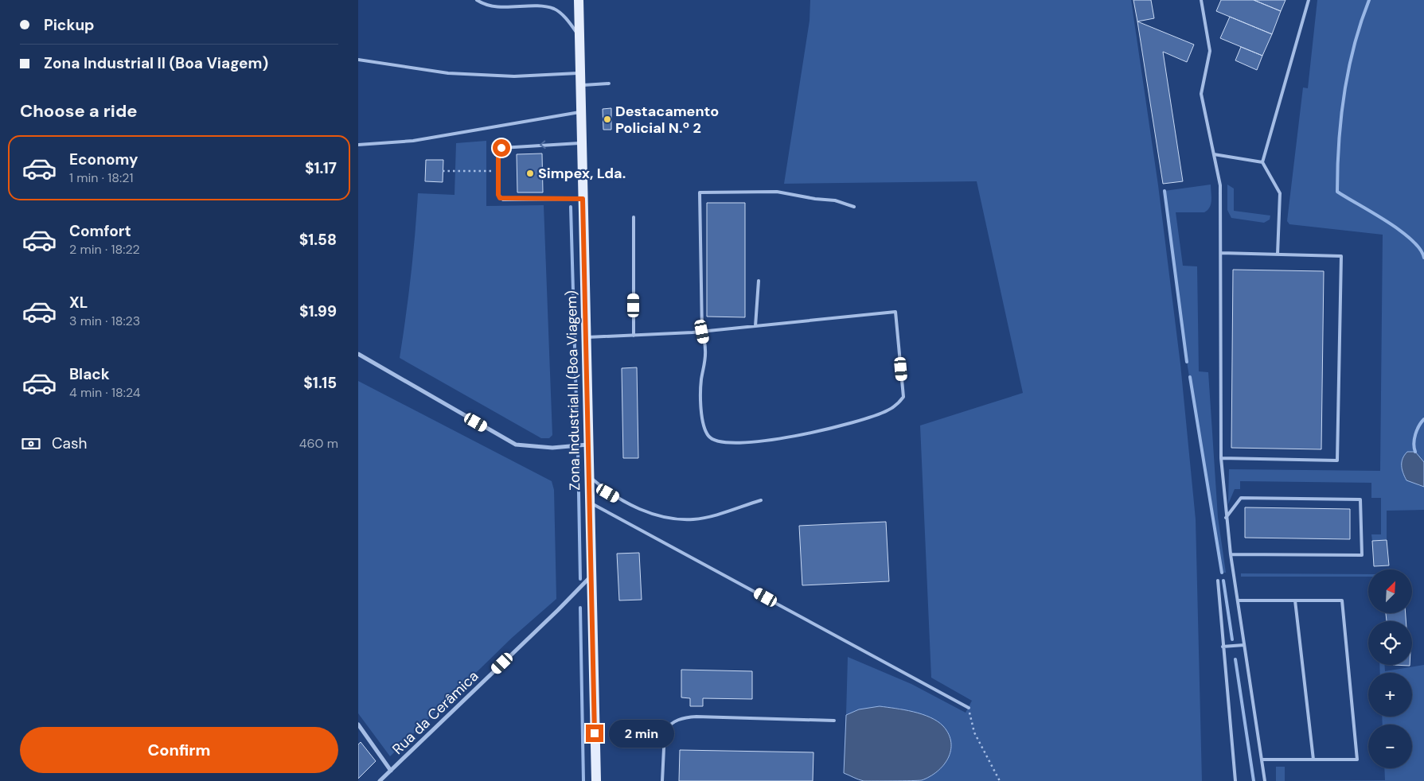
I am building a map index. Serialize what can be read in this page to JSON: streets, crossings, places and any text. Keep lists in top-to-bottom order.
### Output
{
  "streets": {
    "main road": ["Zona Industrial II (Boa Viagem)"],
    "street": ["Rua da Cerâmica"]
  },
  "crossings": [
    ["Zona Industrial II (Boa Viagem)", "Rua da Cerâmica"]
  ],
  "places": ["Destacamento Policial N.º 2", "Simpex, Lda."],
  "north": "top right",
  "page": {
    "banner": ["Pickup", "Zona Industrial II (Boa Viagem)"],
    "heading": "Choose a ride",
    "list": [
      {
        "name": "Economy",
        "note": "1 min · 18:21",
        "value": "$1.17"
      },
      {
        "name": "Comfort",
        "note": "2 min · 18:22",
        "value": "$1.58"
      },
      {
        "name": "XL",
        "note": "3 min · 18:23",
        "value": "$1.99"
      },
      {
        "name": "Black",
        "note": "4 min · 18:24",
        "value": "$1.15"
      }
    ],
    "pay": ["Cash", "460 m"],
    "map_buttons": ["+", "−"],
    "buttons": "Confirm",
    "bubble": "2 min"
  }
}
